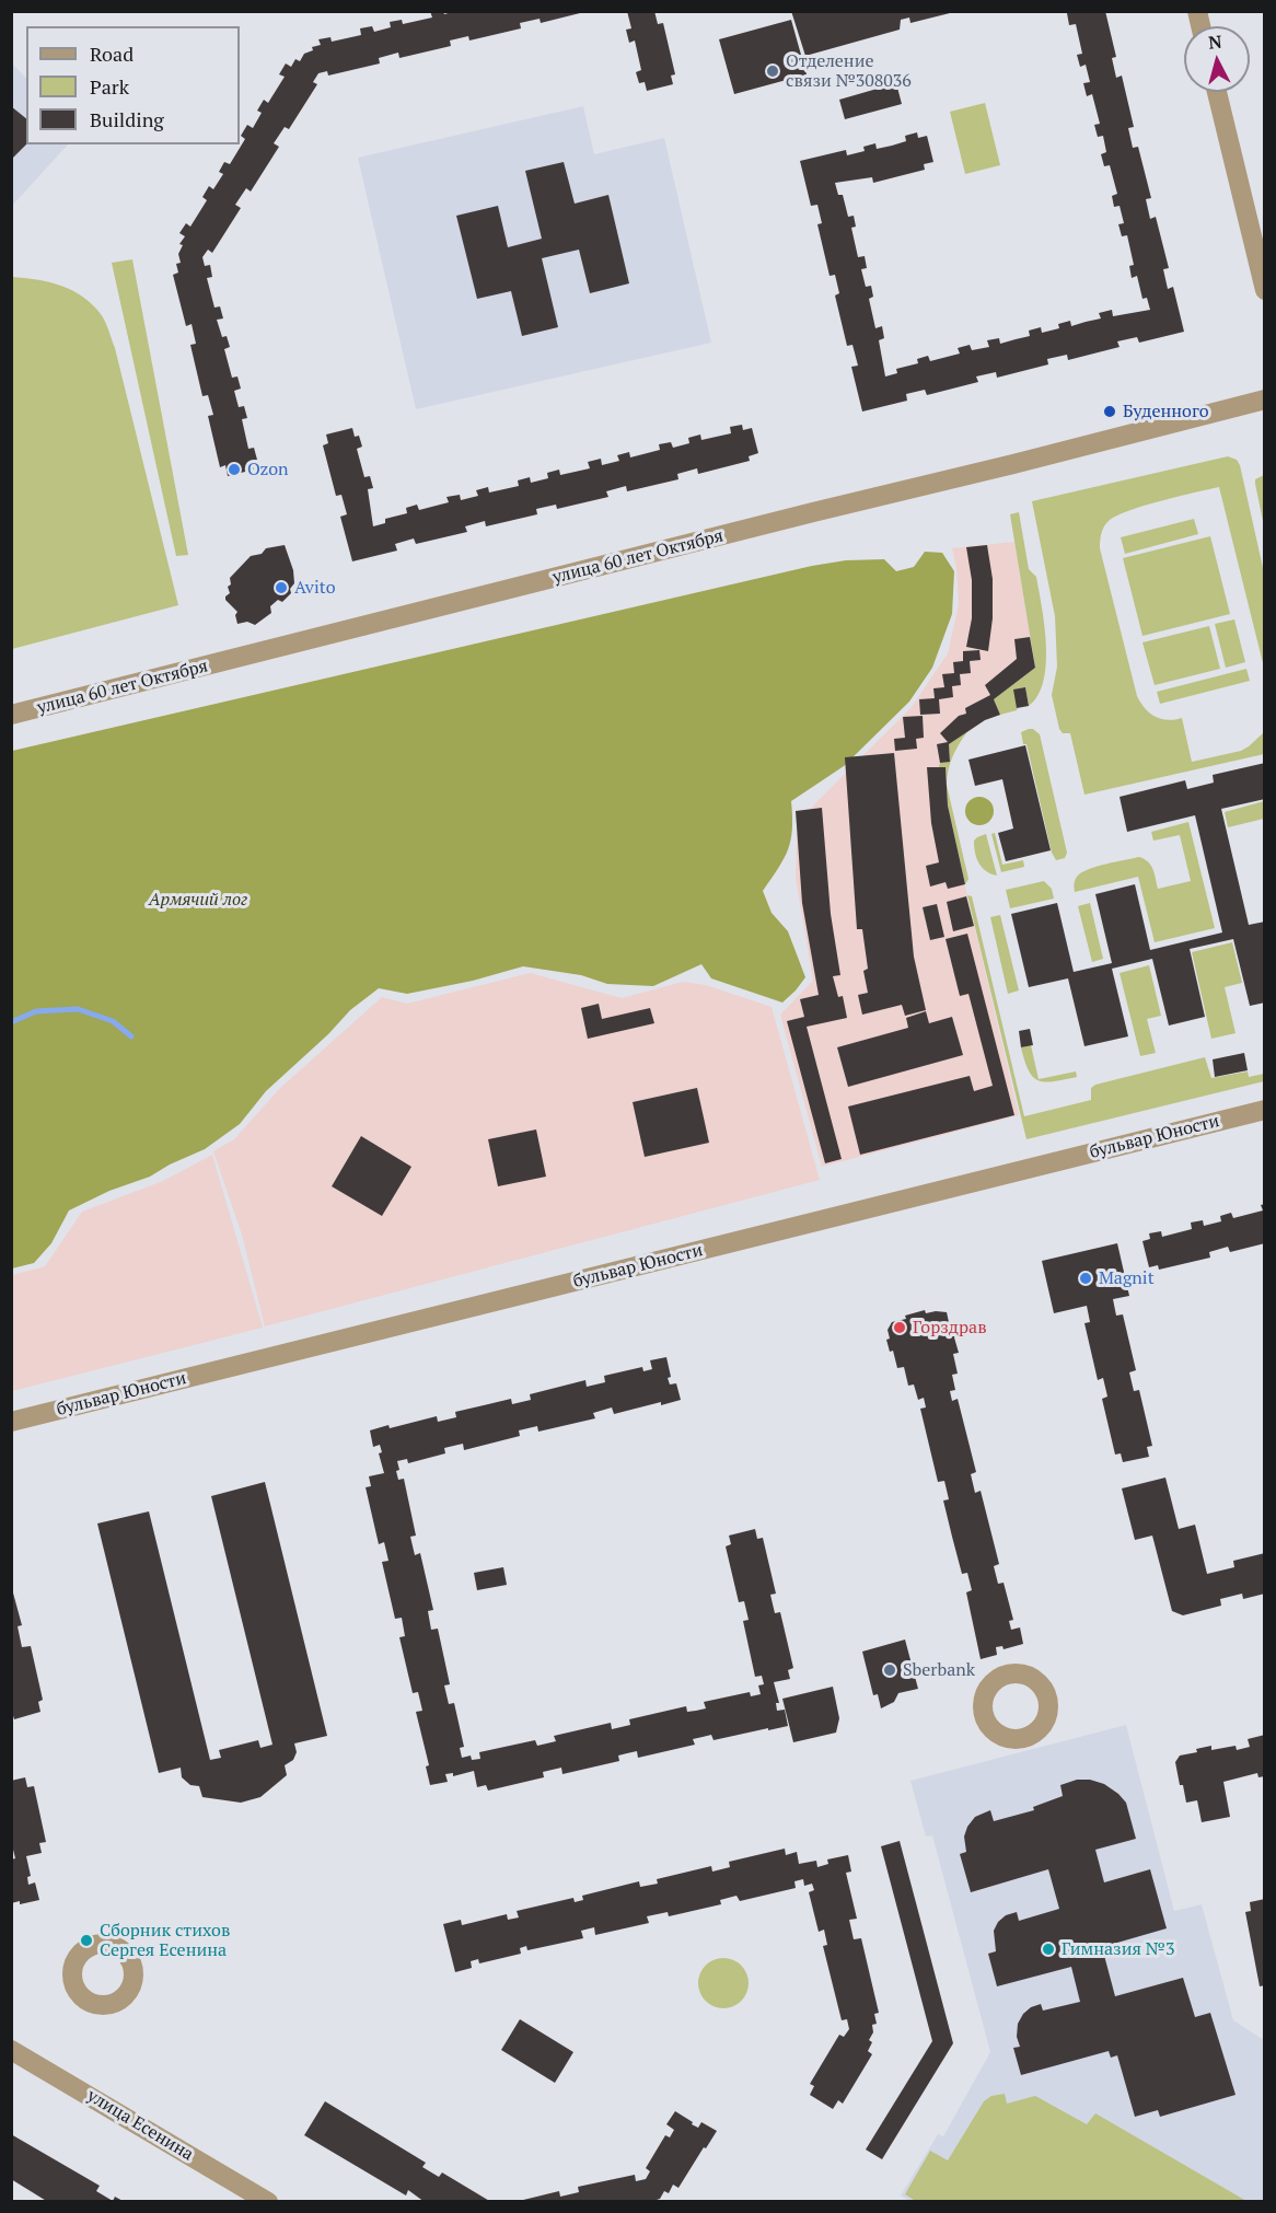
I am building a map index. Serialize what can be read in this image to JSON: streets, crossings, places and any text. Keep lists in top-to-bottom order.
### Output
{
  "streets": {
    "street": ["улица 60 лет Октября", "бульвар Юности", "улица Есенина"]
  },
  "parks": ["Армячий лог"],
  "places": [
    "Отделение связи №308036",
    "Буденного",
    "Ozon",
    "Avito",
    "Magnit",
    "Горздрав",
    "Sberbank",
    "Сборник стихов Сергея Есенина",
    "Гимназия №3"
  ],
  "legend": ["Road", "Park", "Building"],
  "north": "top"
}
